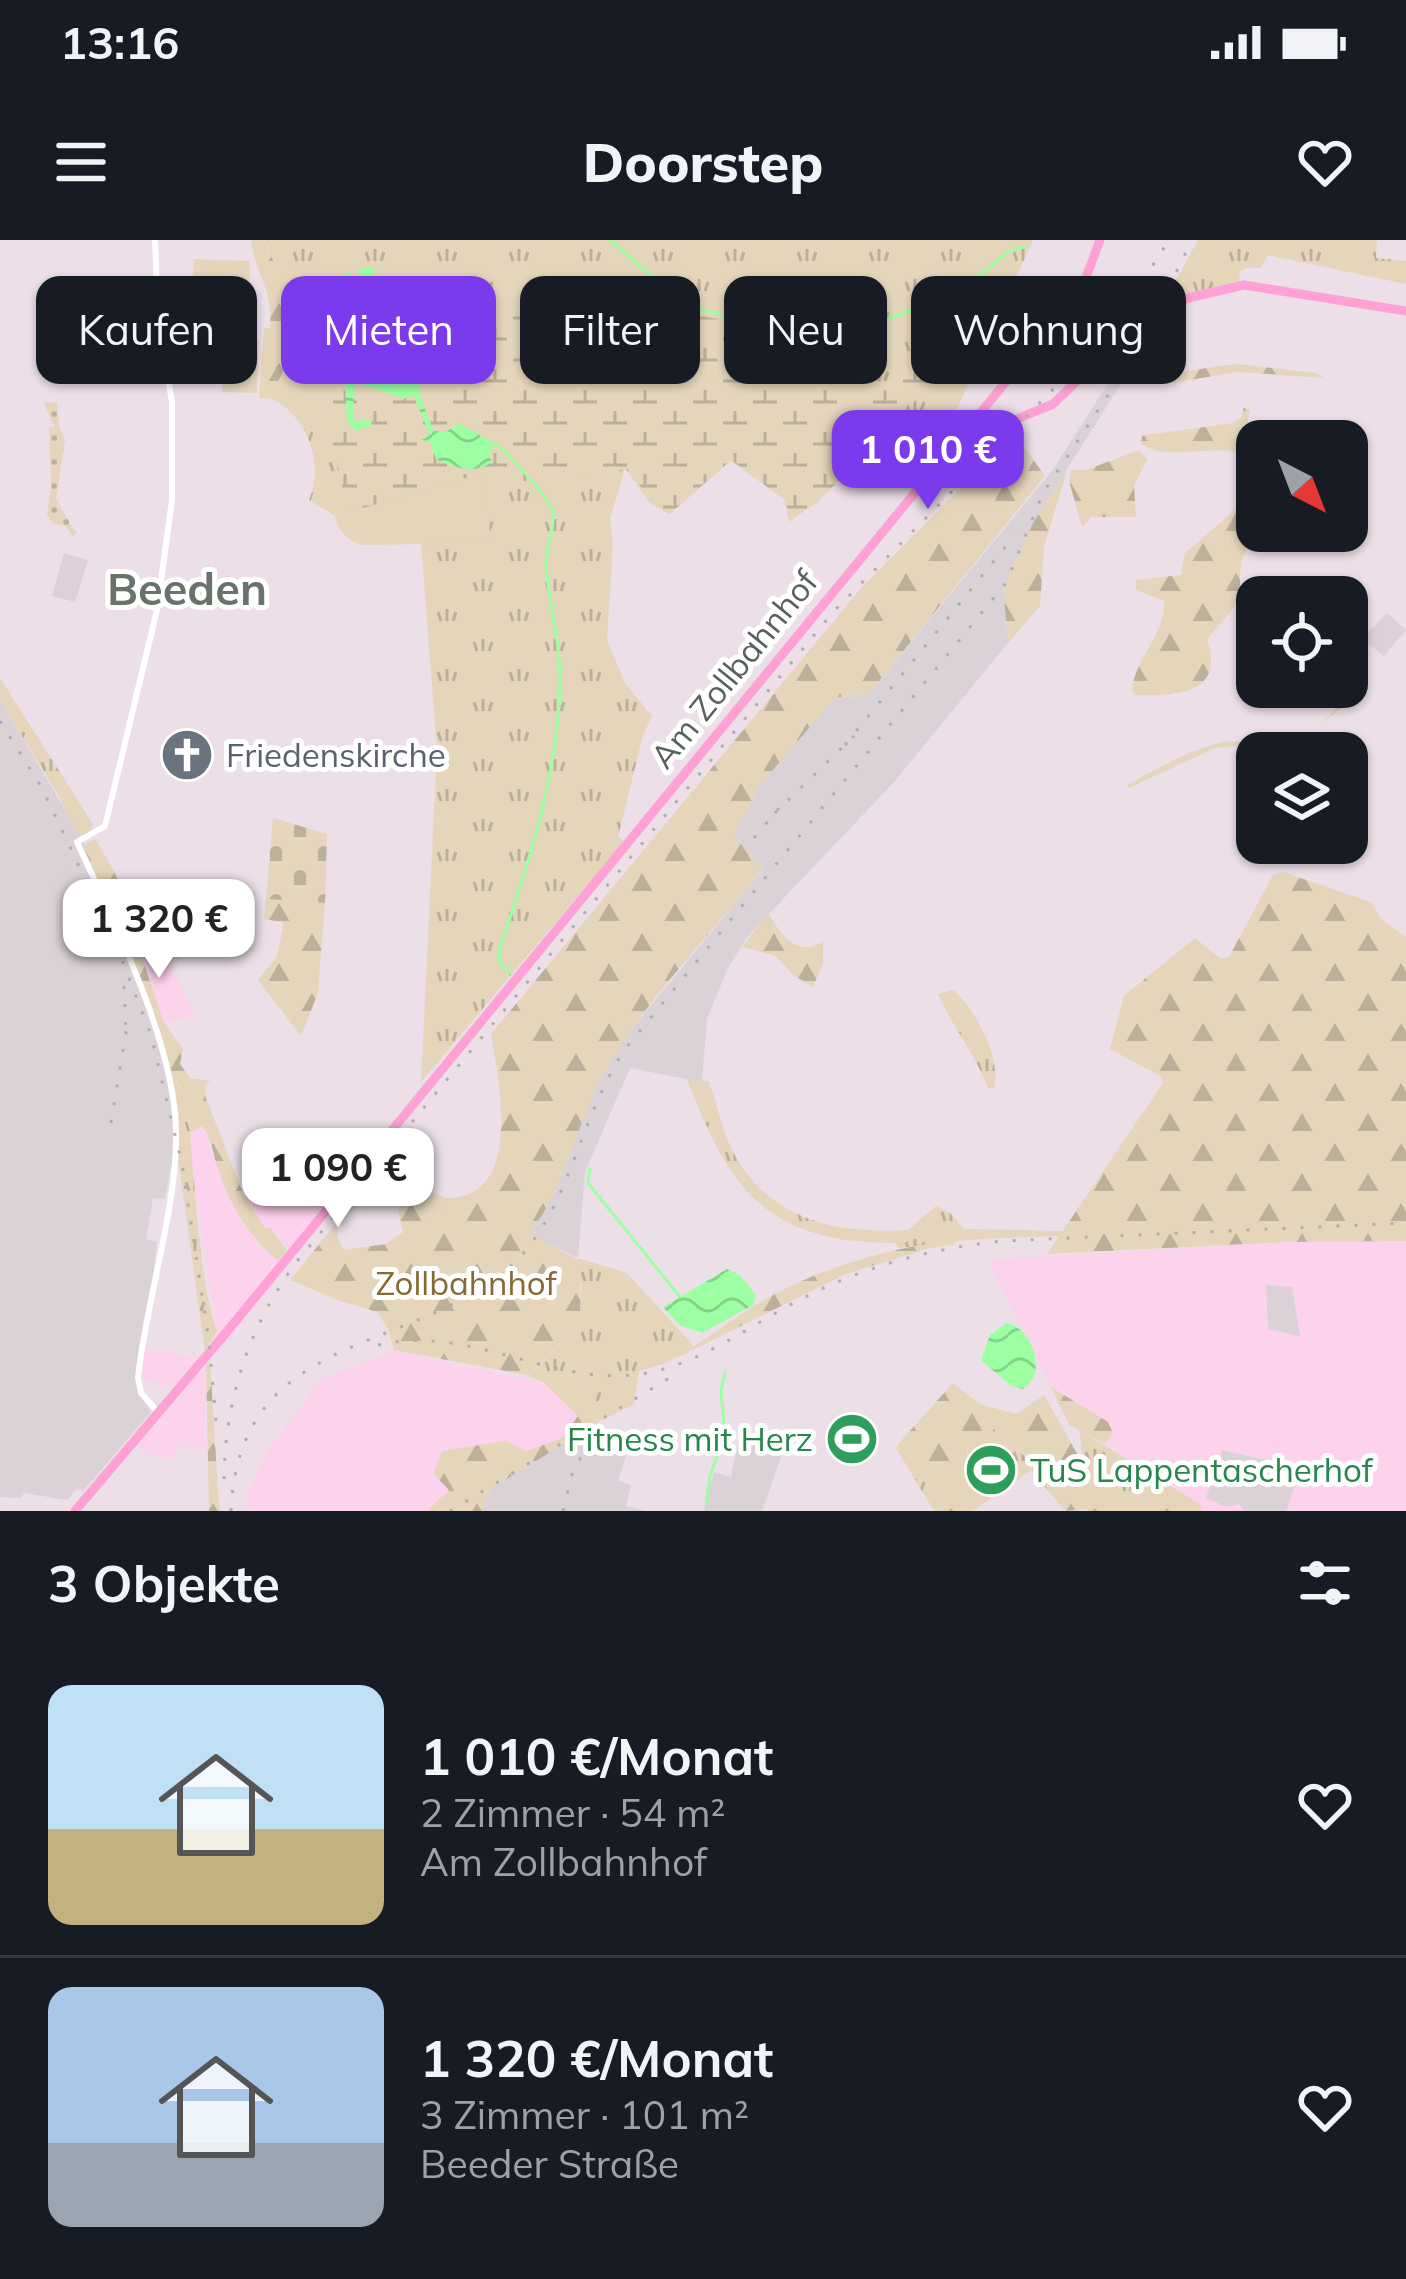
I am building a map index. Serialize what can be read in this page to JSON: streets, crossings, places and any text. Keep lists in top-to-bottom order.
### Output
{
  "streets": {
    "main road": ["Am Zollbahnhof"]
  },
  "districts": ["Beeden"],
  "parks": ["Zollbahnhof"],
  "places": {
    "church": ["Friedenskirche"],
    "sports": ["Fitness mit Herz", "TuS Lappentascherhof"]
  },
  "north": "bottom right",
  "page": {
    "status": "13:16",
    "header": "Doorstep",
    "chip": [
      "Kaufen",
      "Mieten",
      "Filter",
      "Neu",
      "Wohnung"
    ],
    "price": ["1 010 €", "1 320 €", "1 090 €"],
    "heading": "3 Objekte",
    "list": [
      {
        "name": "1 010 €/Monat",
        "note": "2 Zimmer · 54 m² · Am Zollbahnhof"
      },
      {
        "name": "1 320 €/Monat",
        "note": "3 Zimmer · 101 m² · Beeder Straße"
      }
    ]
  }
}
